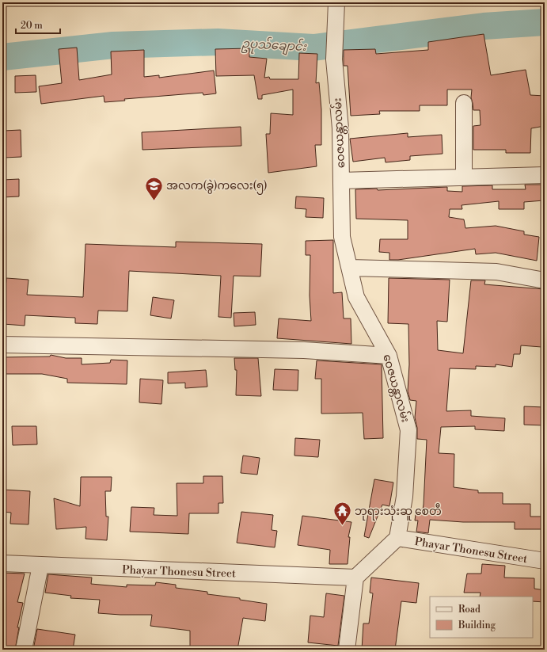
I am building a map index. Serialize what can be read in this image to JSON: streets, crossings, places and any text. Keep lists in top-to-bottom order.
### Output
{
  "streets": {
    "street": ["ဝေဇယန္တာလမ်း", "Phayar Thonesu Street"]
  },
  "crossings": [
    ["ဝေဇယန္တာလမ်း", "Phayar Thonesu Street"]
  ],
  "water": ["ဥပုသ်ချောင်း"],
  "places": {
    "school or university": ["အလက(ခွဲ)ကလေး(၅)"],
    "temple": ["ဘုရားသုံးဆူ စေတီ"]
  },
  "legend": ["Road", "Building"],
  "scale_bar": "20 m"
}
